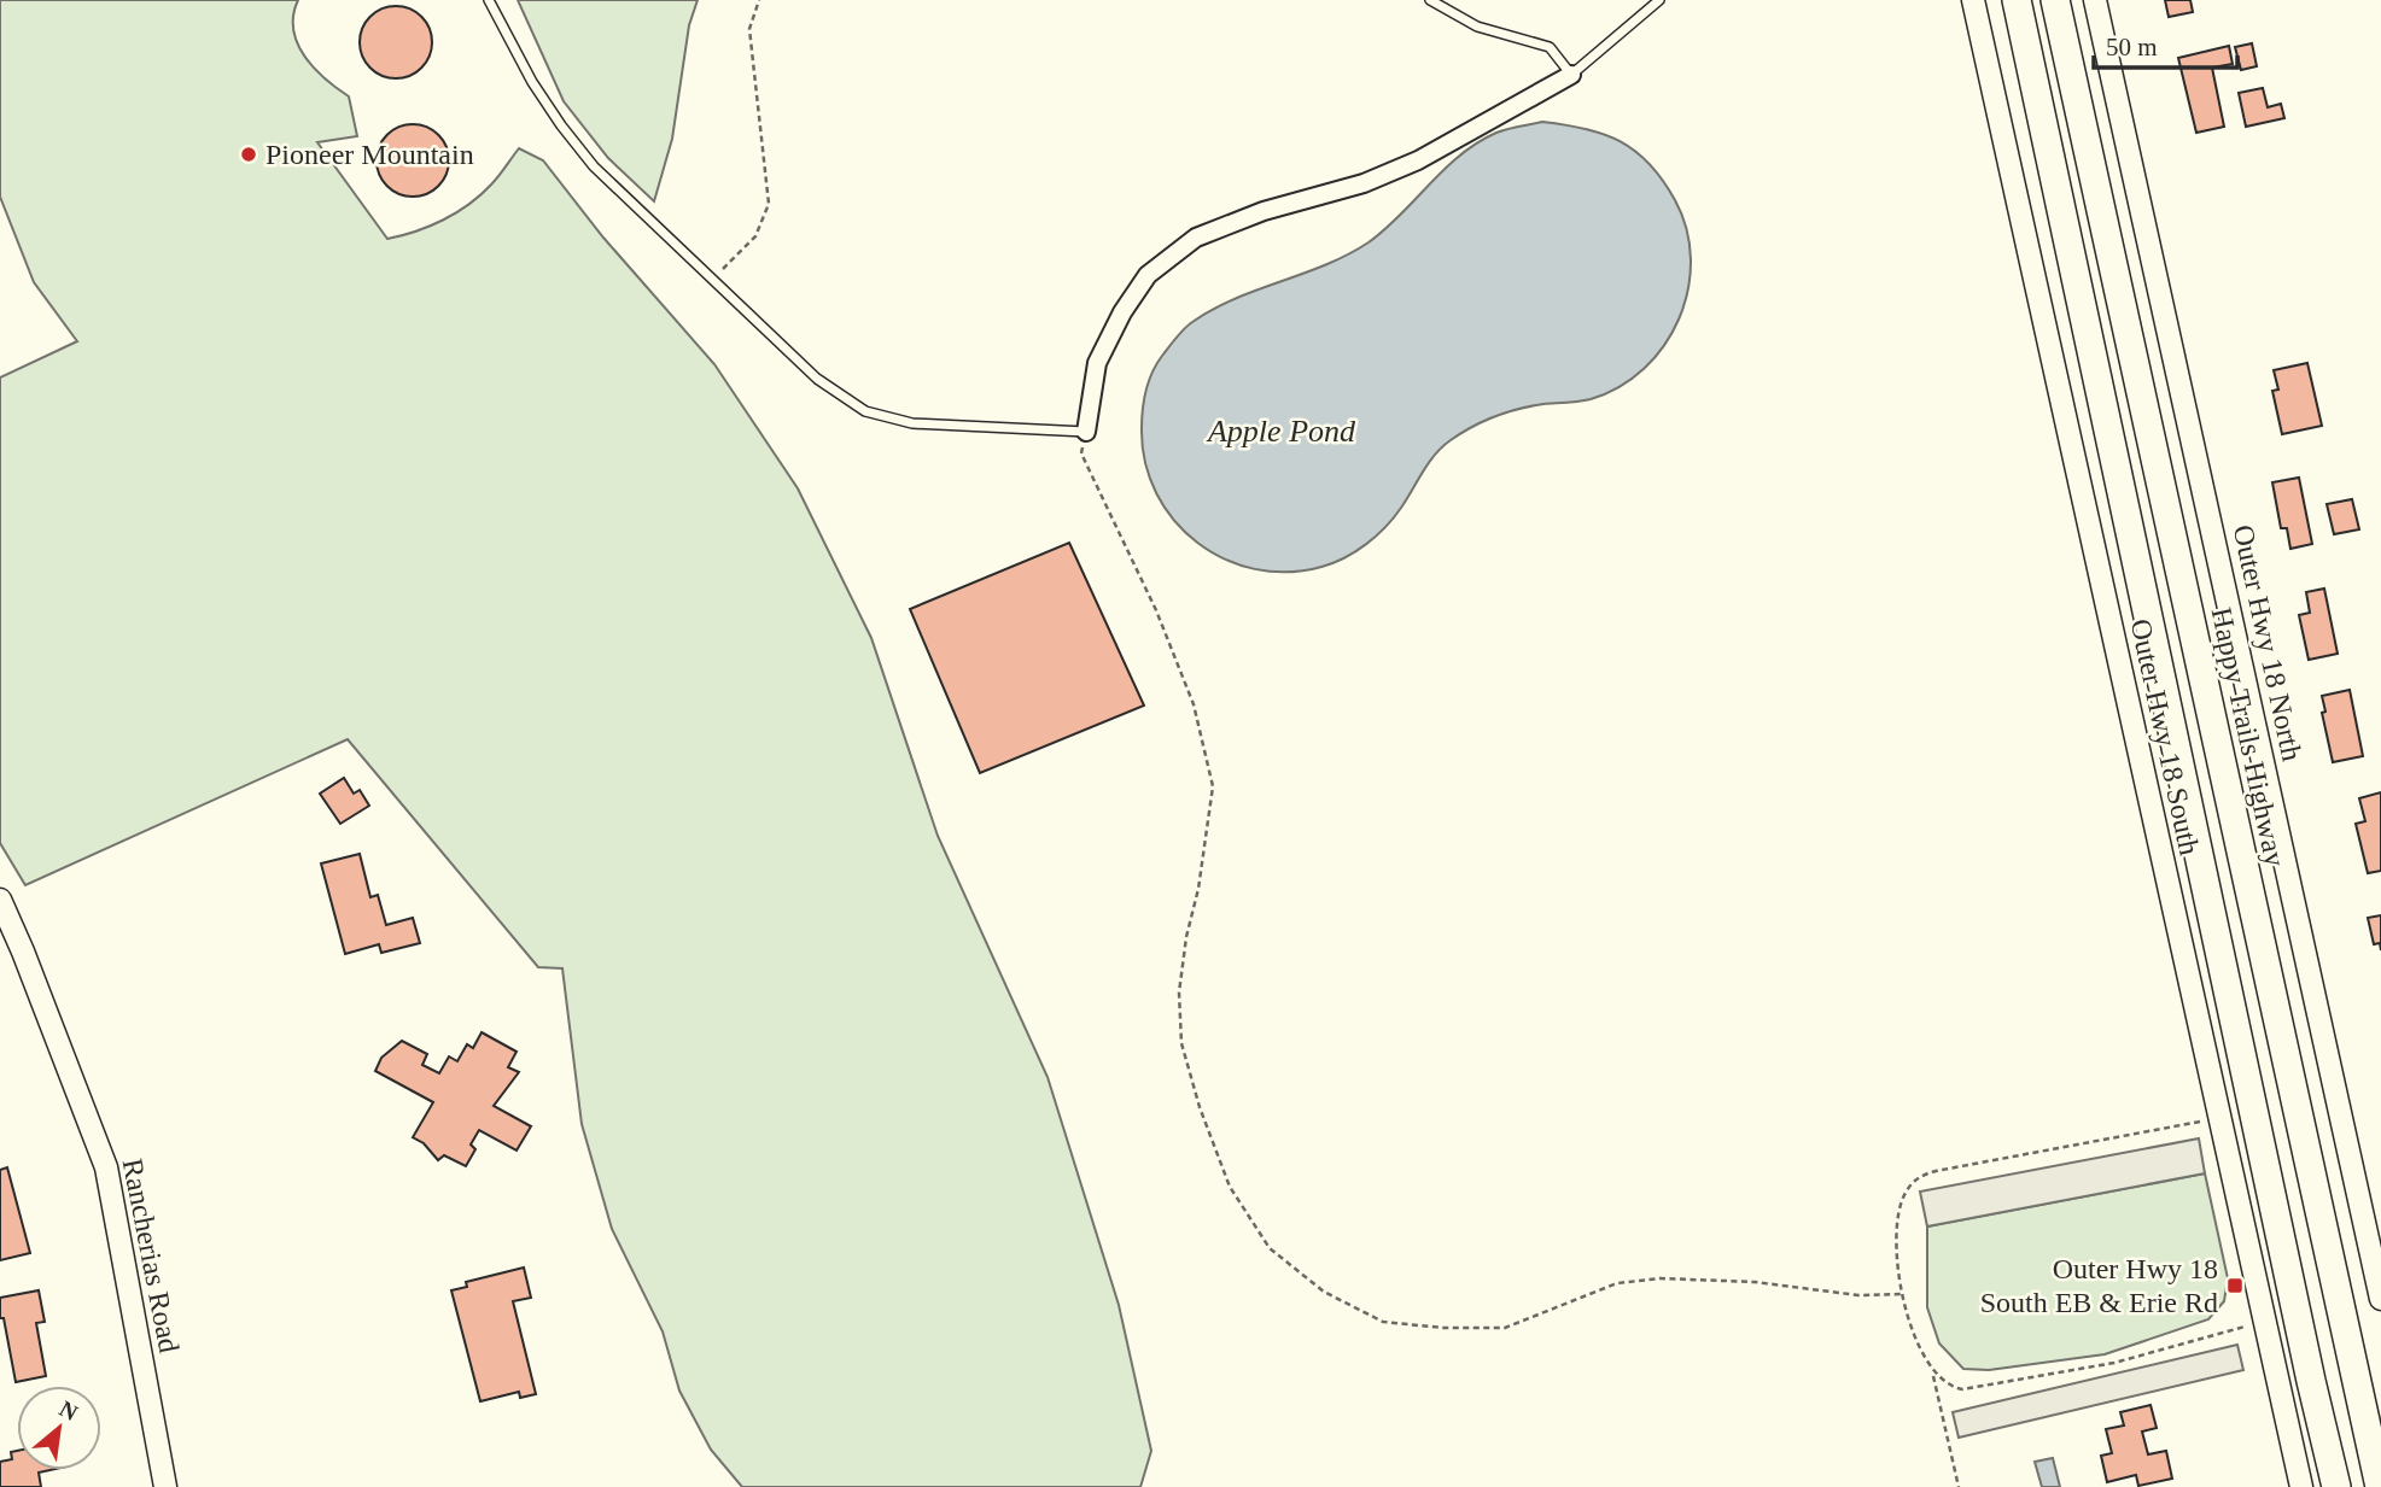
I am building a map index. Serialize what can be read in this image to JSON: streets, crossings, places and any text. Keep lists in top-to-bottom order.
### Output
{
  "streets": {
    "main road": ["Happy Trails Highway"],
    "street": ["Outer Hwy 18 North", "Outer Hwy 18 South", "Rancherias Road"]
  },
  "water": ["Apple Pond"],
  "places": {
    "other": ["Pioneer Mountain"],
    "transit": ["Outer Hwy 18 South EB & Erie Rd"]
  },
  "scale_bar": "50 m",
  "north": "top right"
}
